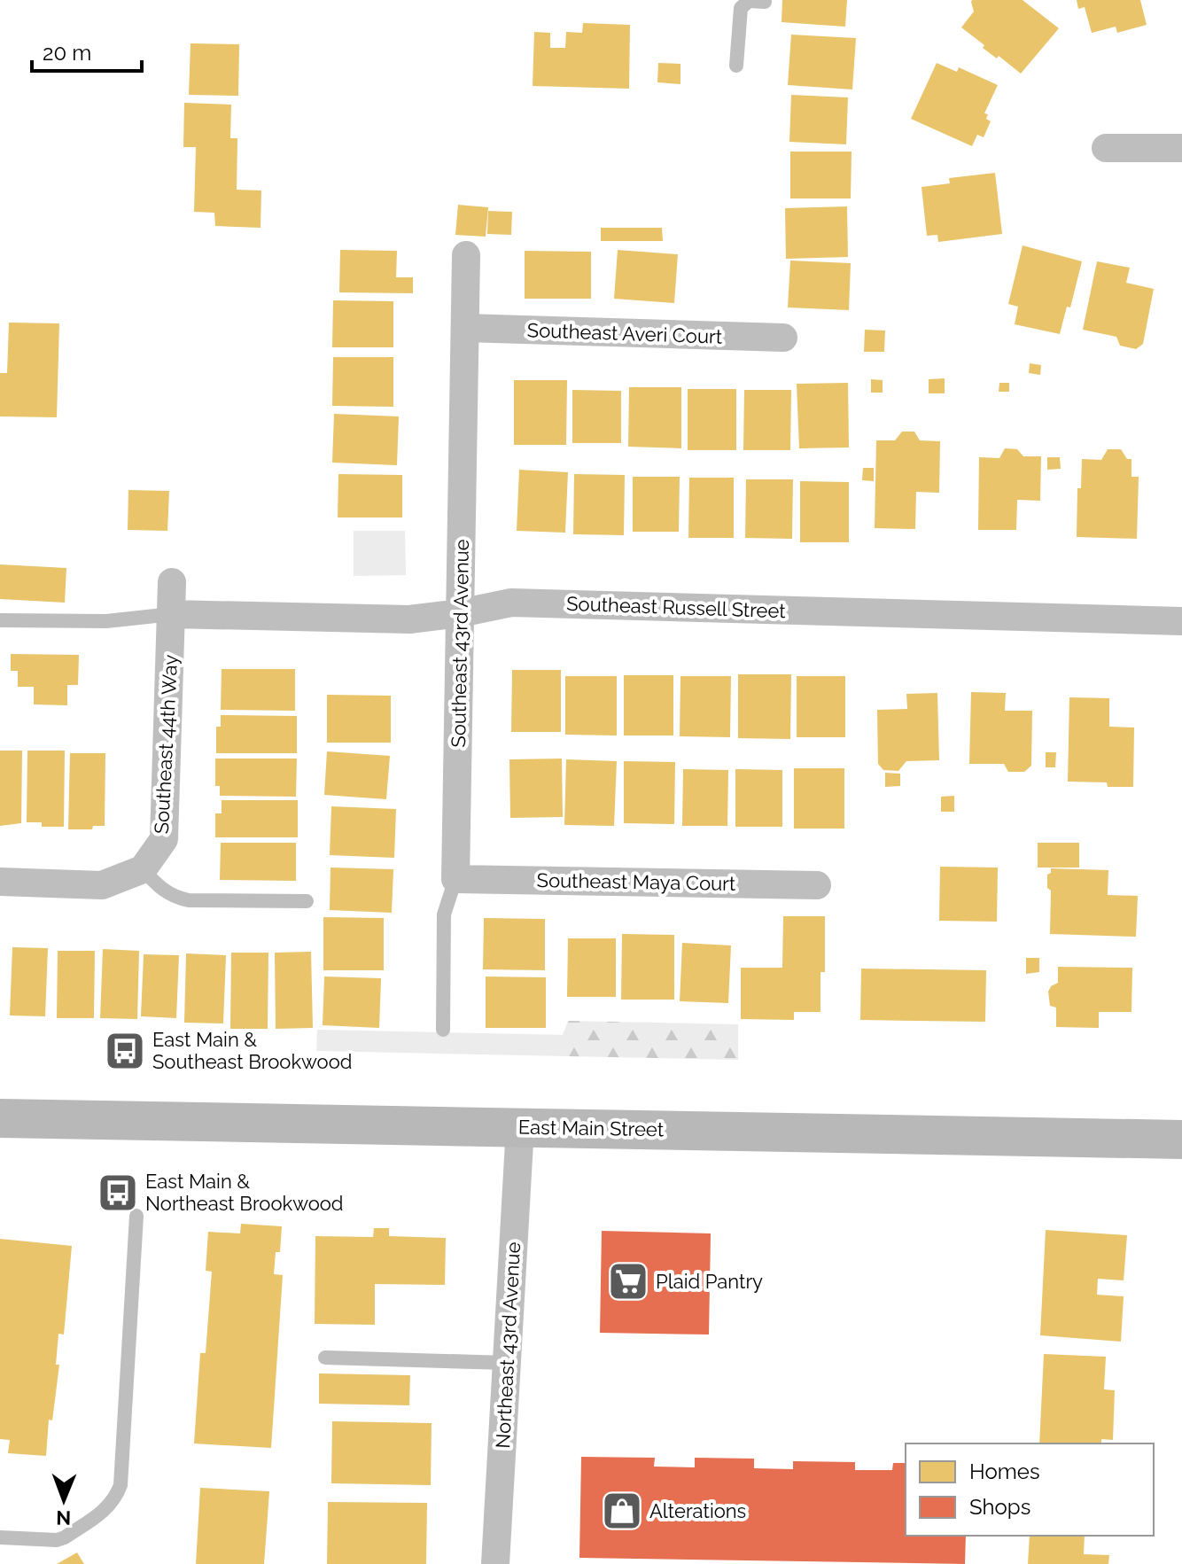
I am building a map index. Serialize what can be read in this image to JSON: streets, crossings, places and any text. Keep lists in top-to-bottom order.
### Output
{
  "streets": {
    "main road": ["East Main Street"],
    "street": [
      "Southeast Averi Court",
      "Southeast Russell Street",
      "Southeast 43rd Avenue",
      "Southeast 44th Way",
      "Southeast Maya Court",
      "Northeast 43rd Avenue"
    ]
  },
  "crossings": [
    ["Southeast Averi Court", "Southeast 43rd Avenue"],
    ["Southeast Russell Street", "Southeast 43rd Avenue"],
    ["Southeast Russell Street", "Southeast 44th Way"],
    ["Southeast 43rd Avenue", "Southeast Maya Court"],
    ["East Main Street", "Northeast 43rd Avenue"]
  ],
  "places": {
    "bus stop": ["East Main & Southeast Brookwood", "East Main & Northeast Brookwood"],
    "supermarket": ["Plaid Pantry"],
    "shop": ["Alterations"]
  },
  "legend": ["Homes", "Shops"],
  "scale_bar": "20 m",
  "north": "bottom"
}
